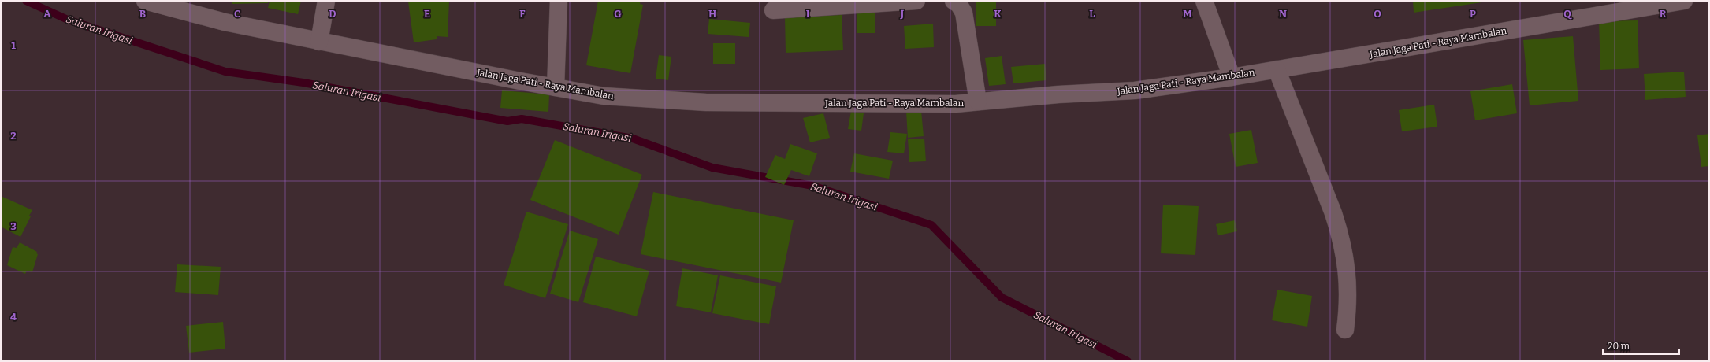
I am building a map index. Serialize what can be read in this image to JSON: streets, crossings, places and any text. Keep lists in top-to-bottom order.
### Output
{
  "streets": {
    "street": ["Jalan Jaga Pati - Raya Mambalan"]
  },
  "water": ["Saluran Irigasi"],
  "scale_bar": "20 m",
  "grid": {
    "columns": [
      "A",
      "B",
      "C",
      "D",
      "E",
      "F",
      "G",
      "H",
      "I",
      "J",
      "K",
      "L",
      "M",
      "N",
      "O",
      "P",
      "Q",
      "R"
    ],
    "rows": [
      "1",
      "2",
      "3",
      "4"
    ]
  }
}
